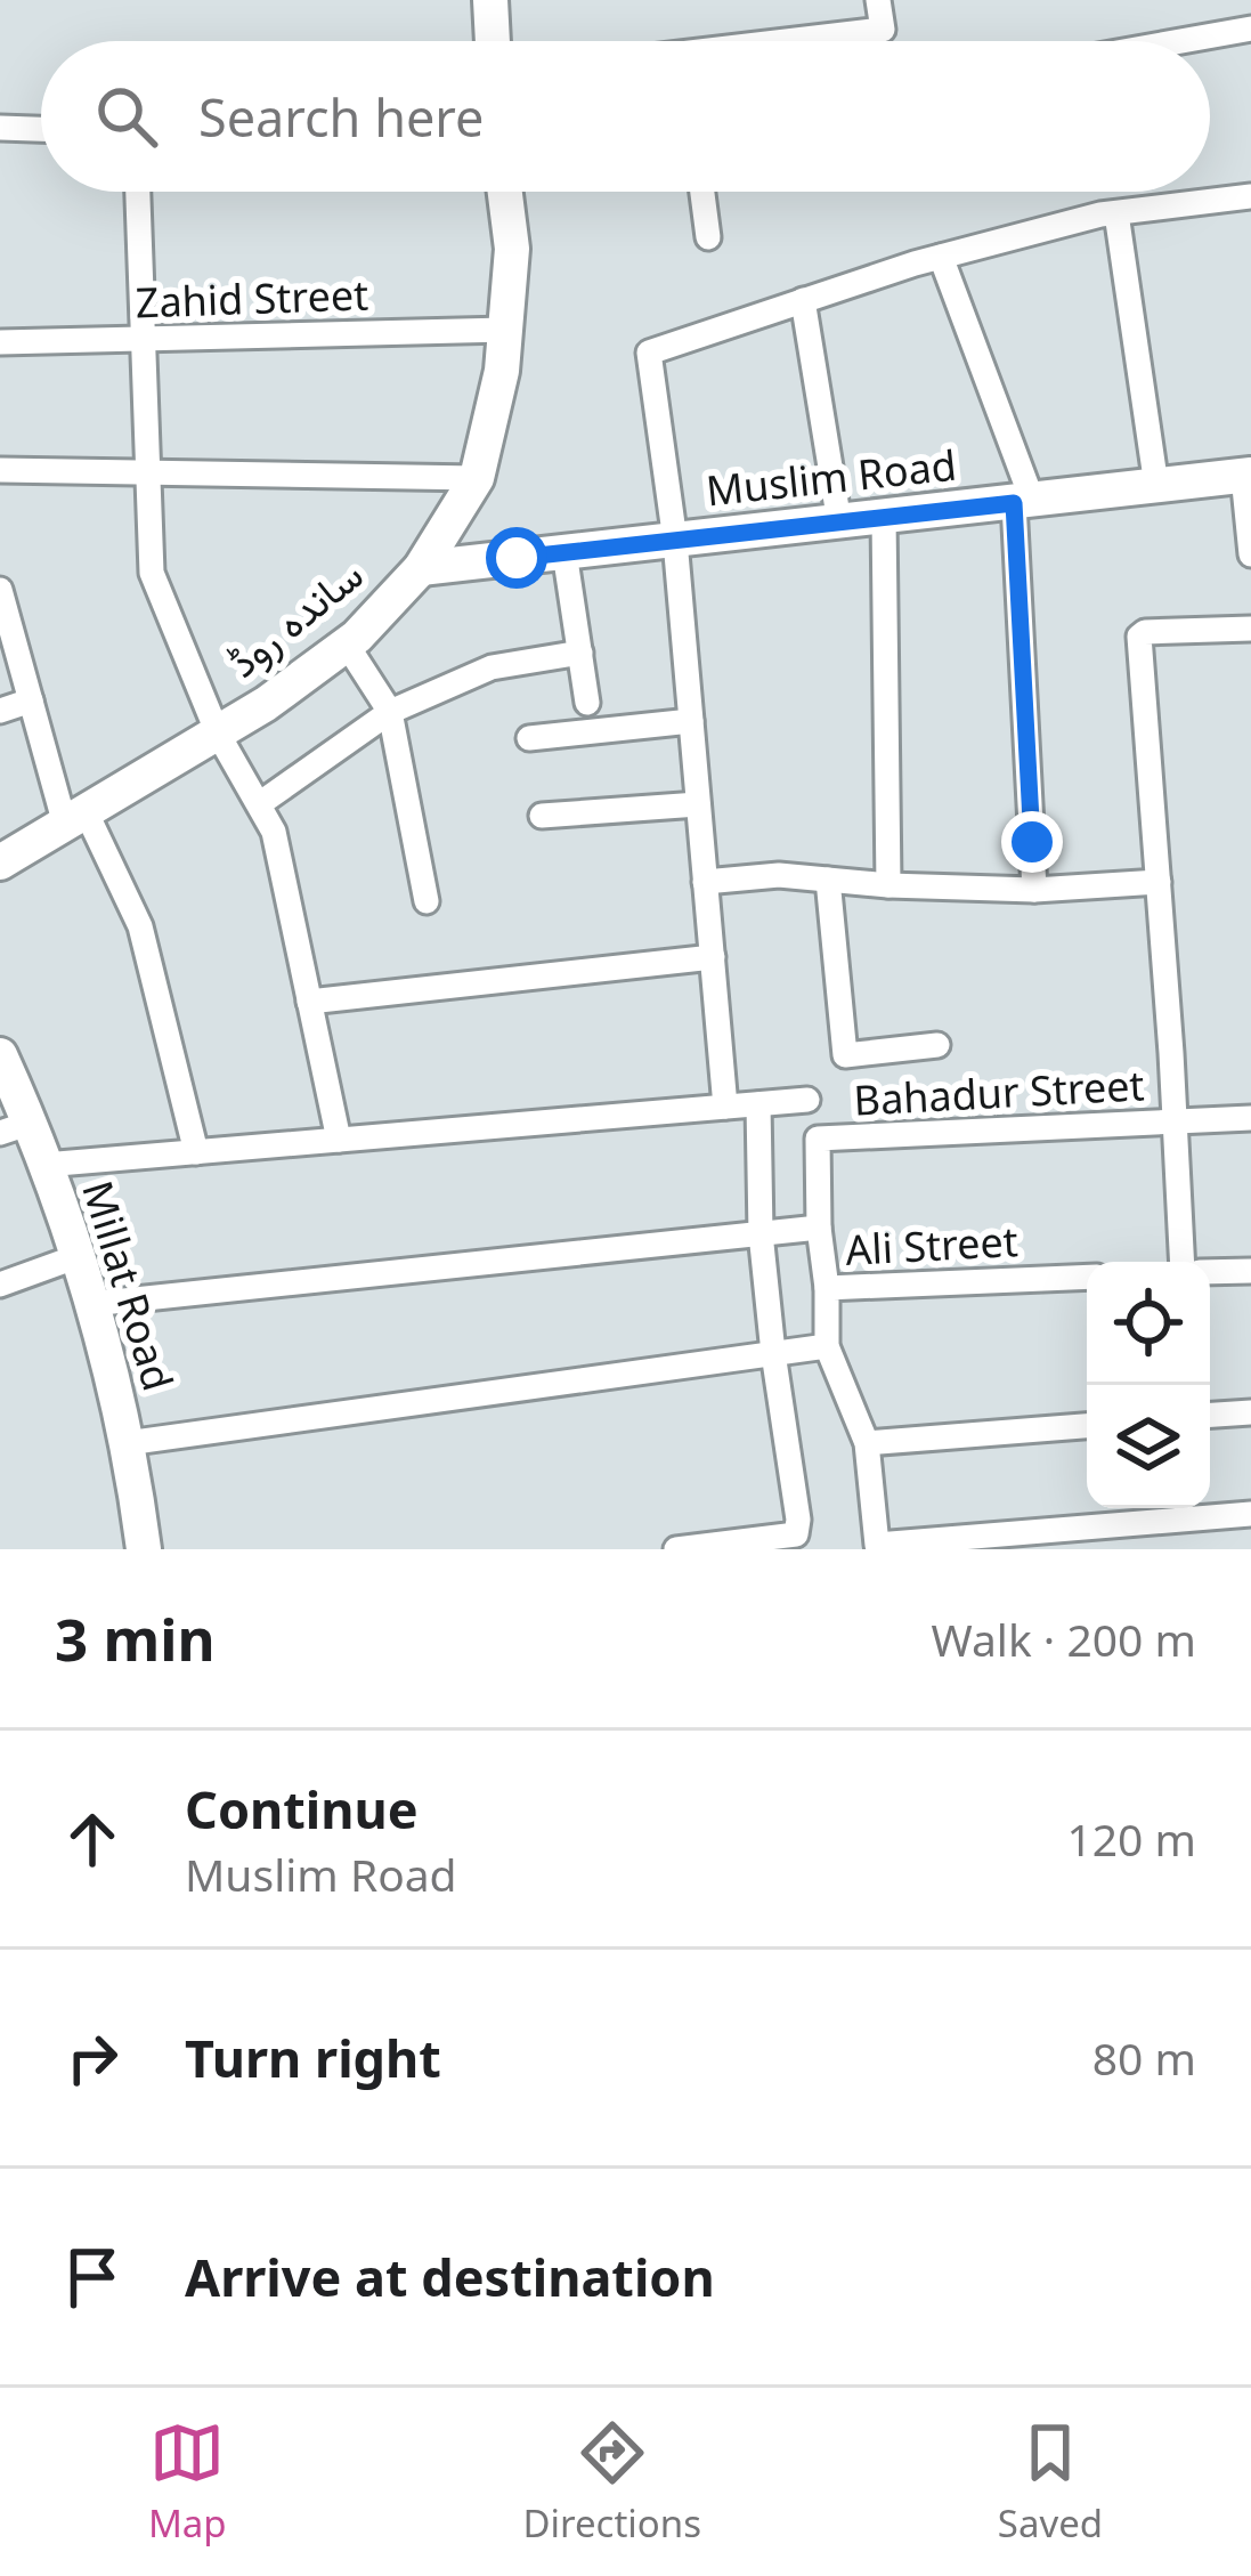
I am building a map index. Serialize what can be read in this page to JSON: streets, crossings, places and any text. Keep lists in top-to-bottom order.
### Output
{
  "streets": {
    "main road": ["Muslim Road", "ساندہ روڈ", "Millat Road"],
    "street": ["Zahid Street", "Bahadur Street", "Ali Street"]
  },
  "crossings": [
    ["Zahid Street", "ساندہ روڈ"],
    ["Muslim Road", "ساندہ روڈ"],
    ["Bahadur Street", "Ali Street"]
  ],
  "page": {
    "search": "Search here",
    "heading": ["3 min", "Walk · 200 m"],
    "list": [
      ["Continue", "Muslim Road", "120 m"],
      ["Turn right", "80 m"],
      "Arrive at destination"
    ],
    "nav": ["Map", "Directions", "Saved"]
  }
}
